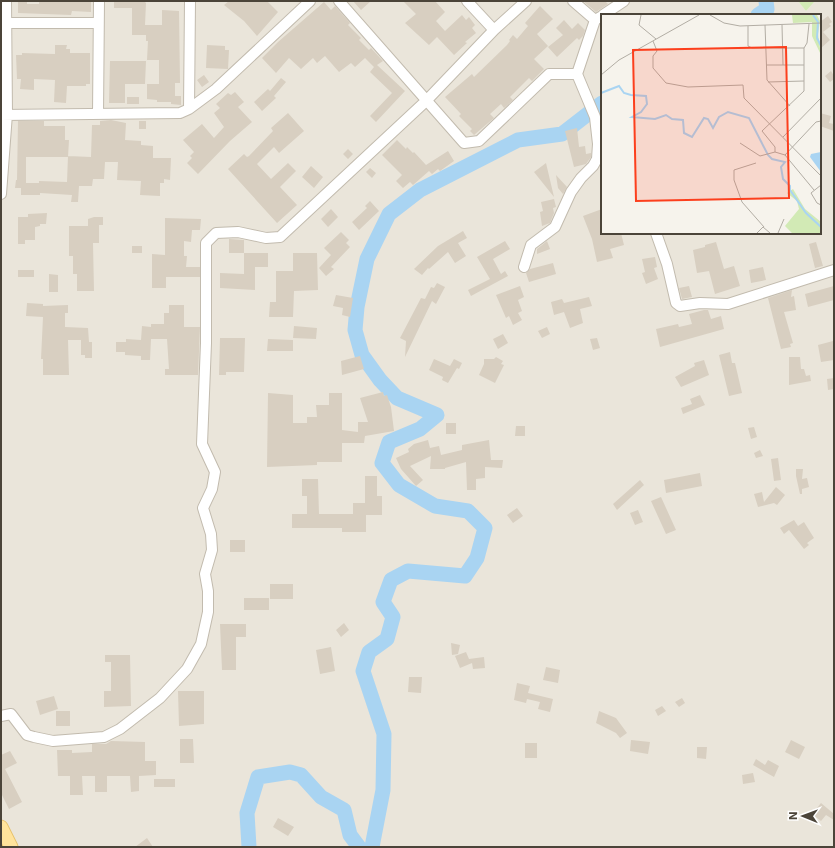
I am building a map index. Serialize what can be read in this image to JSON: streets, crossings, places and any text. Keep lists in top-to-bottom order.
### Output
{
  "north": "left"
}
